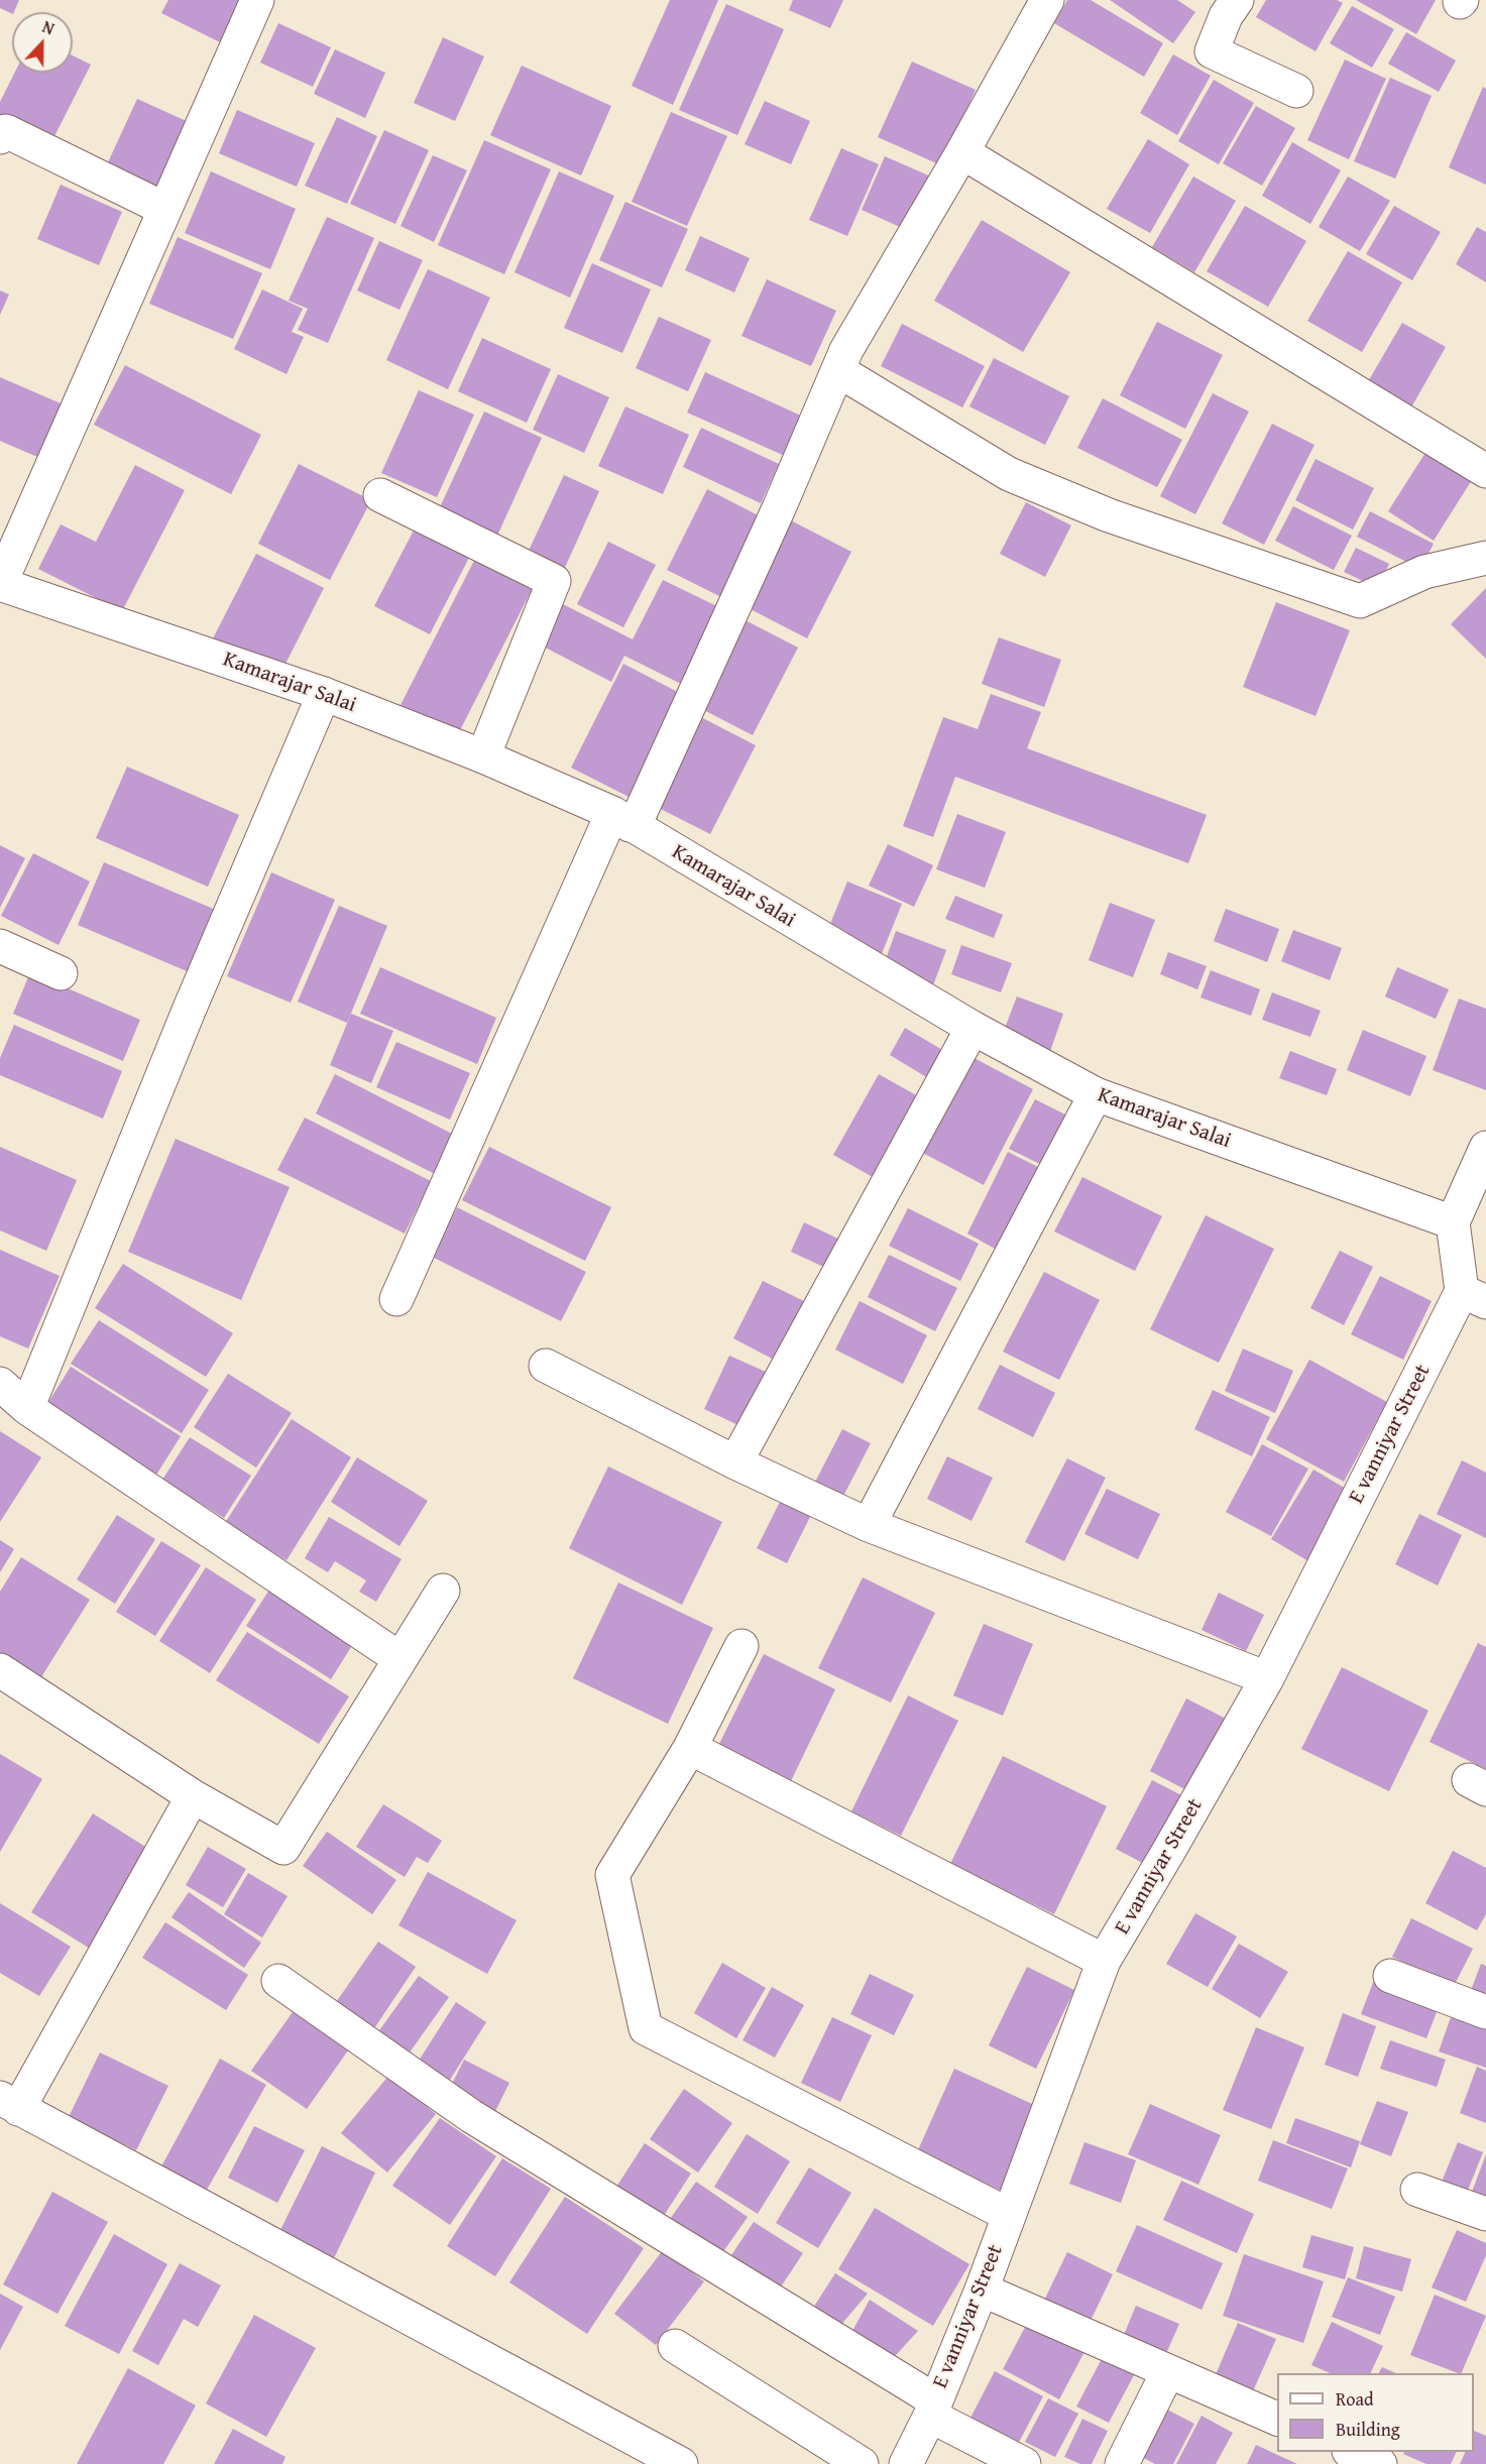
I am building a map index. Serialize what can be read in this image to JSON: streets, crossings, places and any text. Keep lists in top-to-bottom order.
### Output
{
  "streets": {
    "street": ["Kamarajar Salai", "E vanniyar Street"]
  },
  "legend": ["Road", "Building"],
  "north": "top"
}
